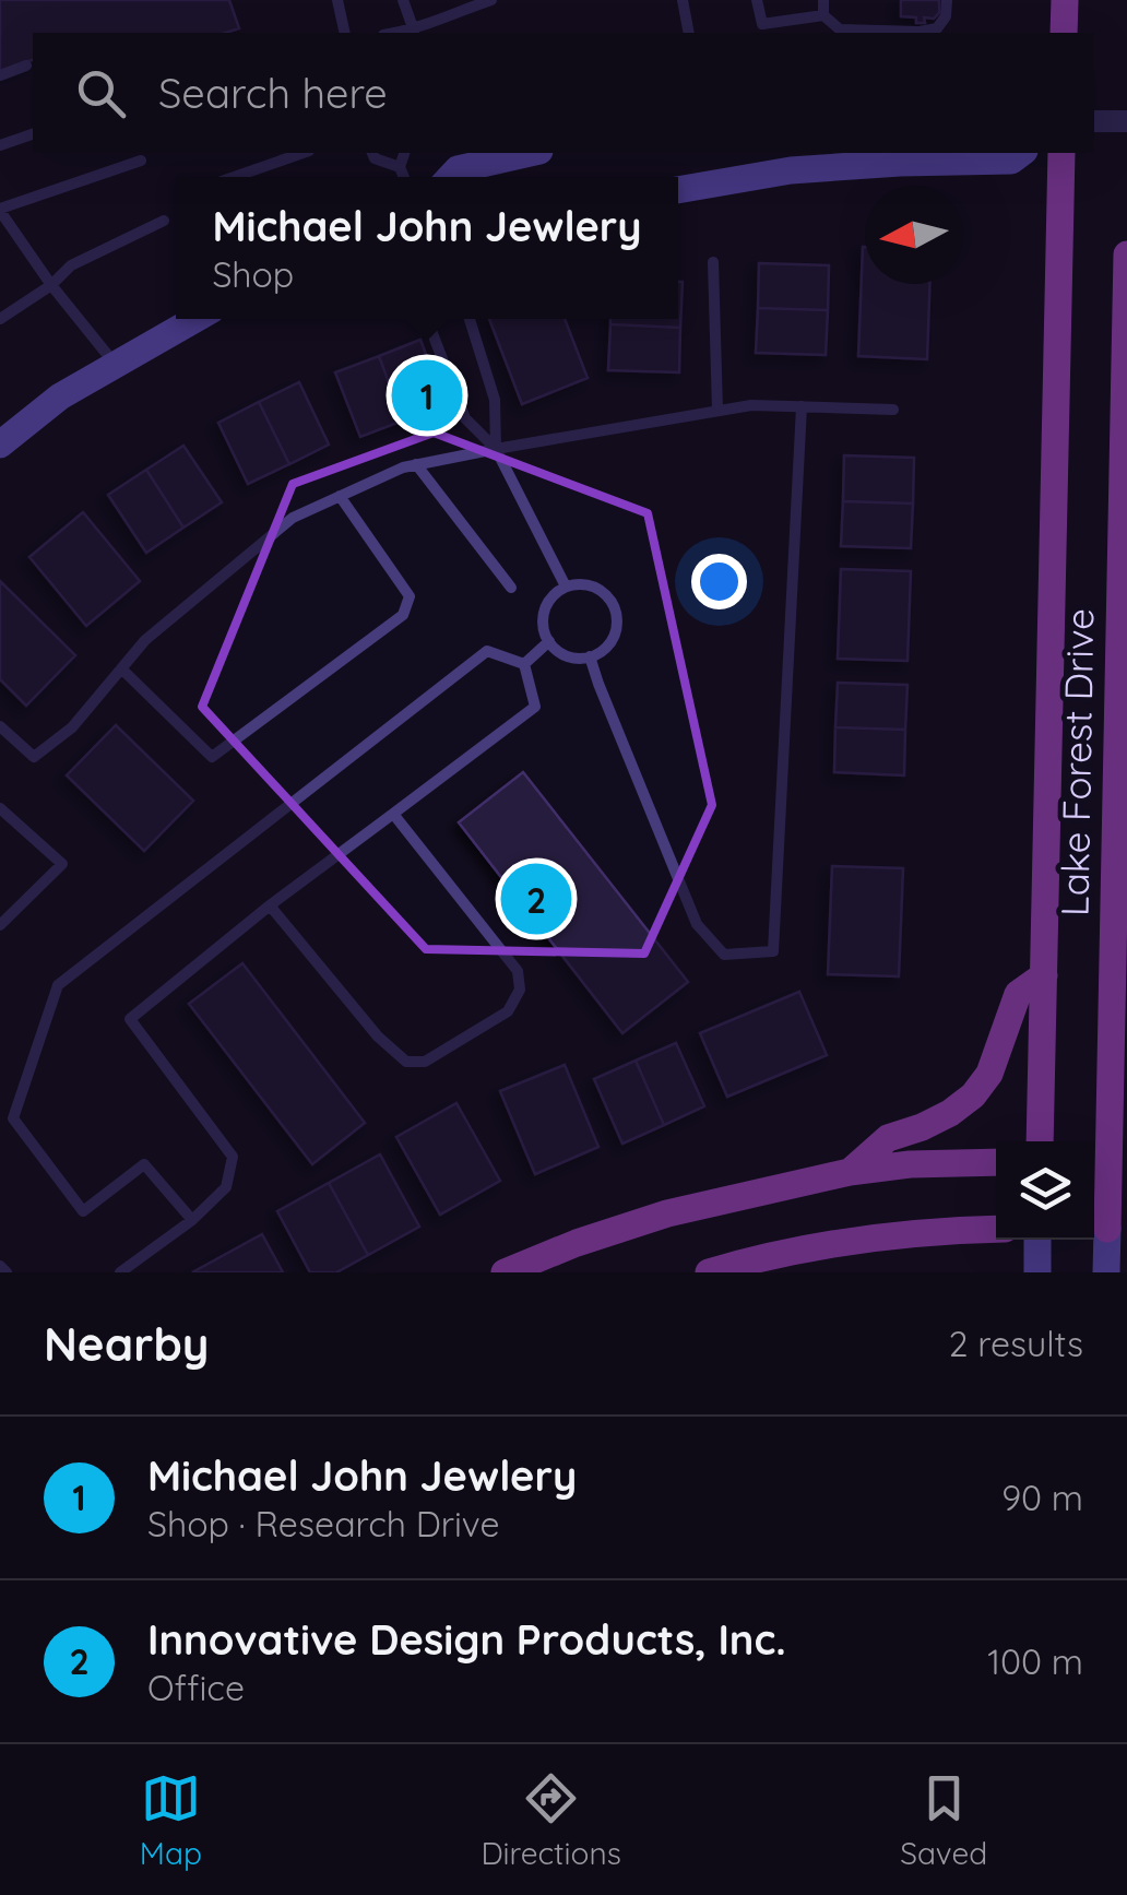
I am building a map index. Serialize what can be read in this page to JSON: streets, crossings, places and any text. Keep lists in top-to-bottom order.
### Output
{
  "streets": {
    "main road": ["Lake Forest Drive"]
  },
  "north": "left",
  "page": {
    "search": "Search here",
    "popup": ["Michael John Jewlery", "Shop"],
    "pins": ["1", "2"],
    "heading": ["Nearby", "2 results"],
    "list": [
      {
        "mark": "1",
        "name": "Michael John Jewlery",
        "note": "Shop · Research Drive",
        "value": "90 m"
      },
      {
        "mark": "2",
        "name": "Innovative Design Products, Inc.",
        "note": "Office",
        "value": "100 m"
      }
    ],
    "nav": ["Map", "Directions", "Saved"]
  }
}
